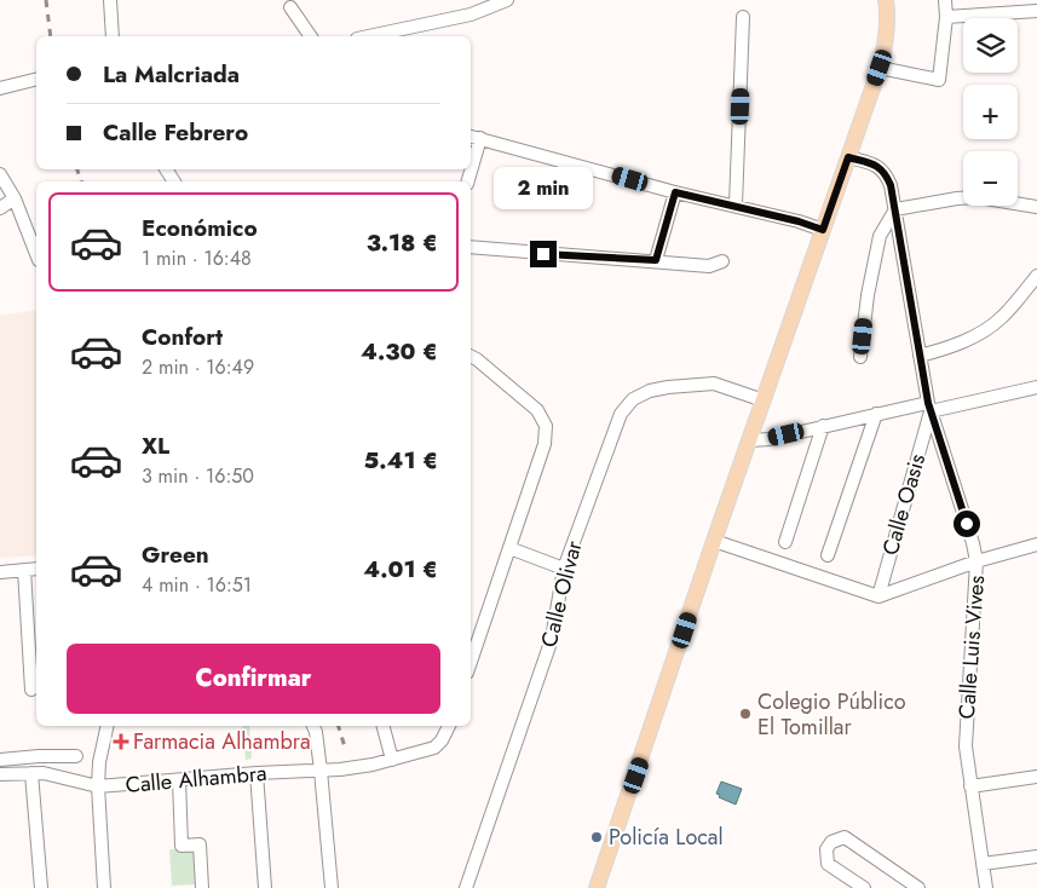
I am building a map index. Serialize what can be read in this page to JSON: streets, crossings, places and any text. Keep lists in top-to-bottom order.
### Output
{
  "streets": {
    "street": [
      "Calle Oasis",
      "Calle Olivar",
      "Calle Luis Vives",
      "Calle Alhambra"
    ]
  },
  "crossings": [
    ["Calle Oasis", "Calle Luis Vives"]
  ],
  "places": {
    "other": ["Colegio Público El Tomillar", "Policía Local"],
    "health": ["Farmacia Alhambra"]
  },
  "page": {
    "map_buttons": ["+", "−"],
    "banner": ["La Malcriada", "Calle Febrero"],
    "bubble": "2 min",
    "list": [
      {
        "name": "Económico",
        "note": "1 min · 16:48",
        "value": "3.18 €"
      },
      {
        "name": "Confort",
        "note": "2 min · 16:49",
        "value": "4.30 €"
      },
      {
        "name": "XL",
        "note": "3 min · 16:50",
        "value": "5.41 €"
      },
      {
        "name": "Green",
        "note": "4 min · 16:51",
        "value": "4.01 €"
      }
    ],
    "buttons": "Confirmar"
  }
}
